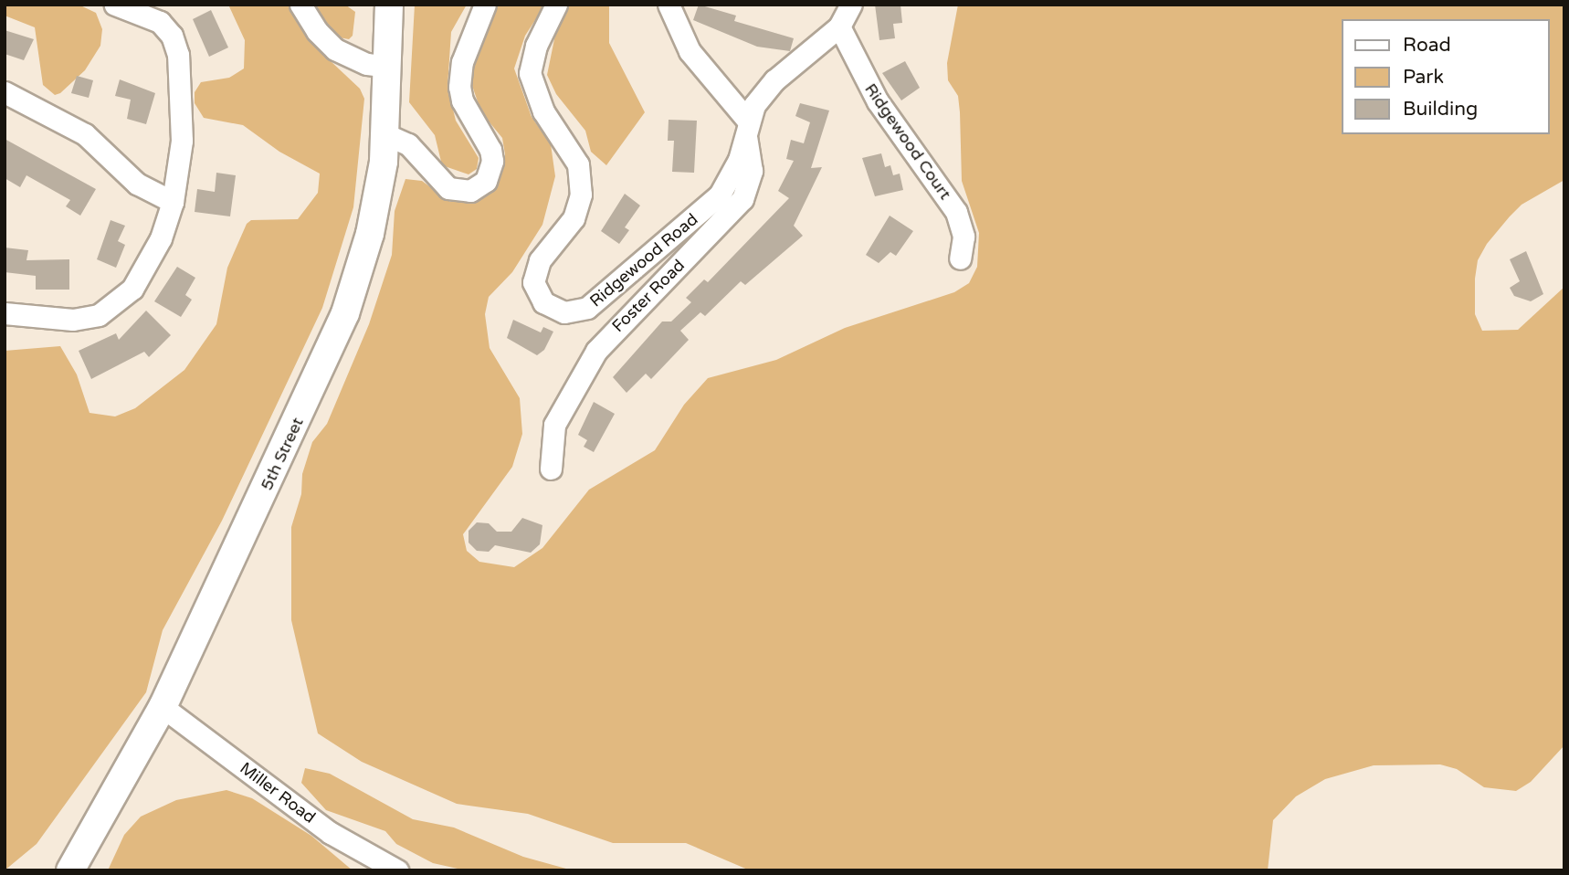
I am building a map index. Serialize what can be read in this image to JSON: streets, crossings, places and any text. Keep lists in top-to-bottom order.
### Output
{
  "streets": {
    "main road": ["5th Street"],
    "street": [
      "Ridgewood Court",
      "Ridgewood Road",
      "Foster Road",
      "Miller Road"
    ]
  },
  "crossings": [
    ["Ridgewood Court", "Ridgewood Road"],
    ["Ridgewood Road", "Foster Road"],
    ["5th Street", "Miller Road"]
  ],
  "legend": ["Road", "Park", "Building"]
}
